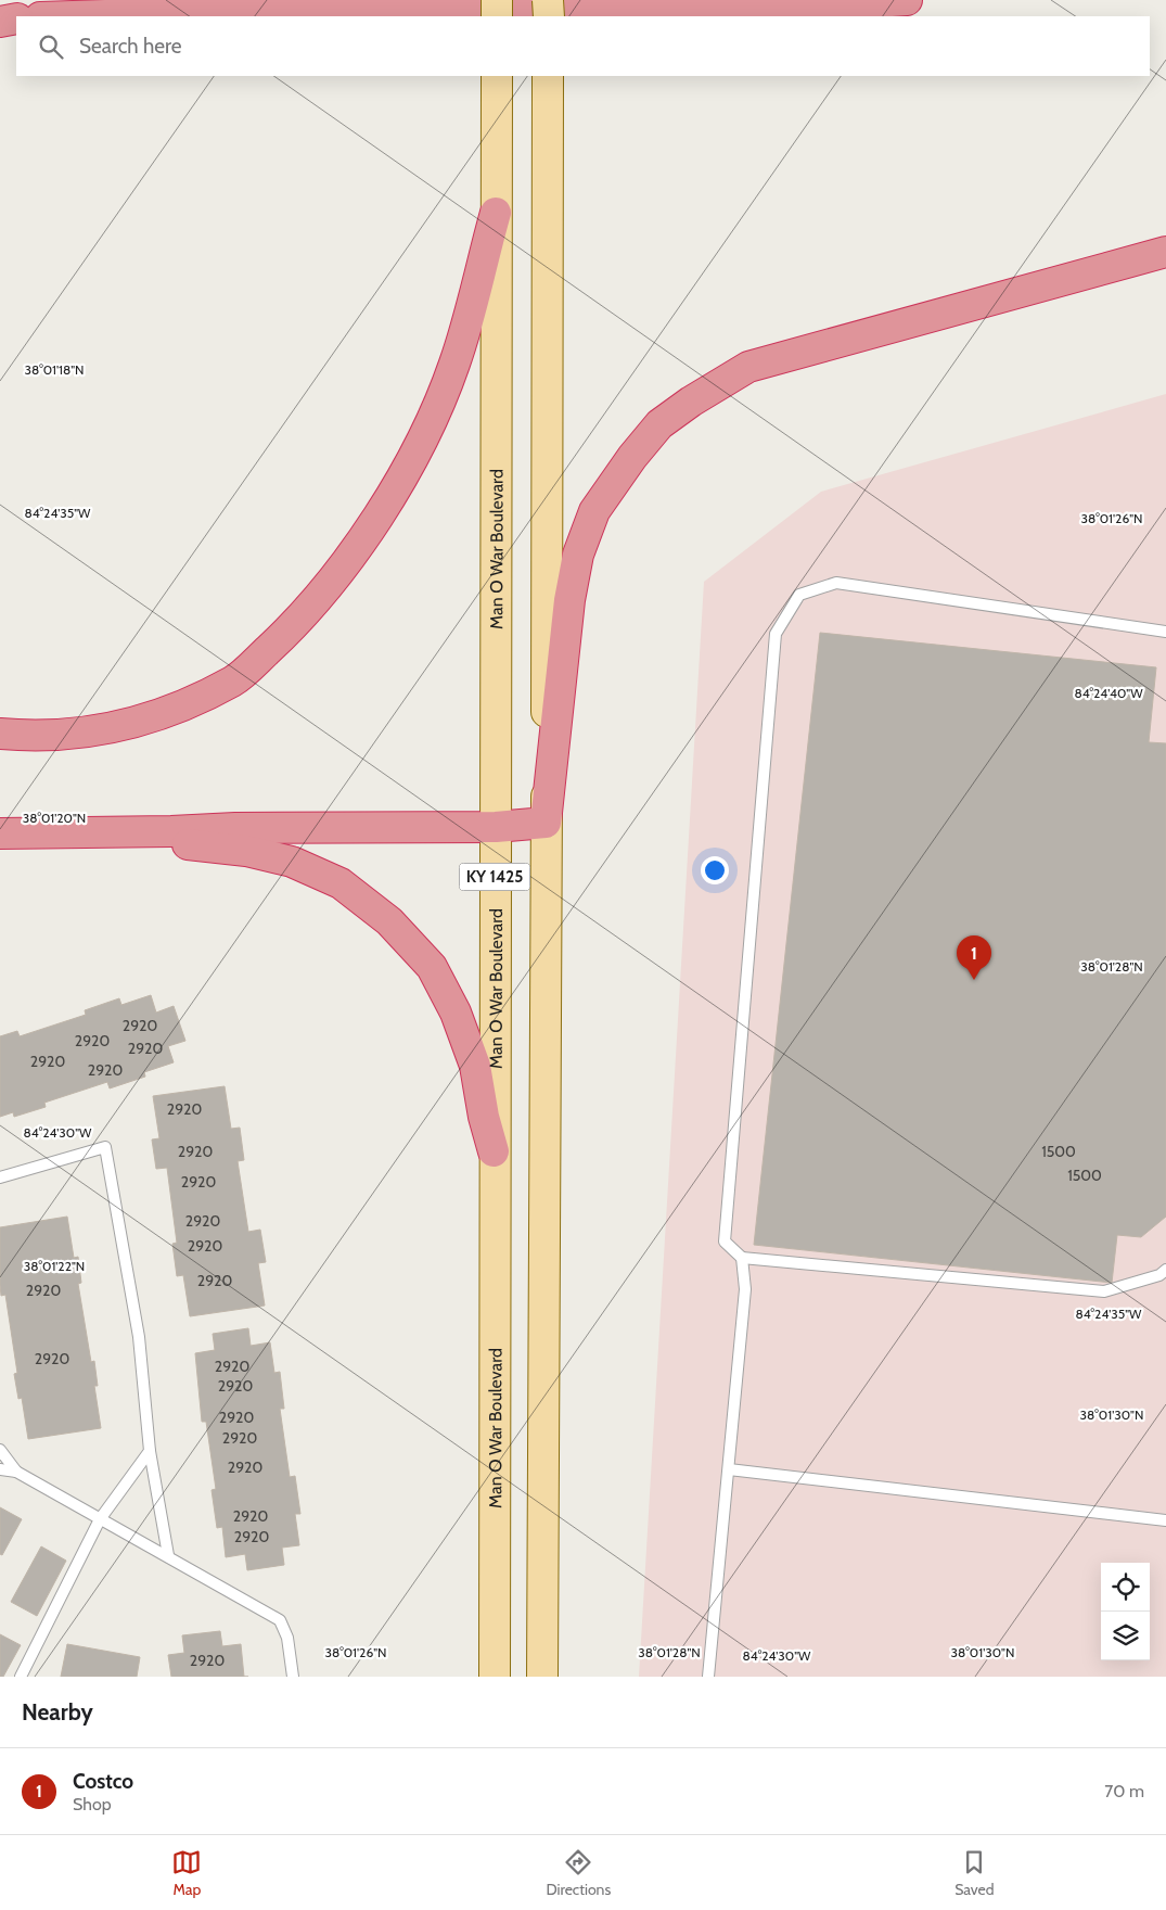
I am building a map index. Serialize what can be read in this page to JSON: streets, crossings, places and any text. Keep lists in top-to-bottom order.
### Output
{
  "streets": {
    "main road": ["Man O War Boulevard", "KY 1425"]
  },
  "house_numbers": [
    "2920",
    "2920",
    "2920",
    "2920",
    "2920",
    "2920",
    "2920",
    "1500",
    "1500",
    "2920",
    "2920",
    "2920",
    "2920",
    "2920",
    "2920",
    "2920",
    "2920",
    "2920",
    "2920",
    "2920",
    "2920",
    "2920",
    "2920"
  ],
  "page": {
    "search": "Search here",
    "pins": "1",
    "heading": "Nearby",
    "list": [
      {
        "mark": "1",
        "name": "Costco",
        "note": "Shop",
        "value": "70 m"
      }
    ],
    "nav": ["Map", "Directions", "Saved"]
  },
  "coordinates": [
    "38°01'18\"N",
    "84°24'35\"W",
    "38°01'26\"N",
    "84°24'40\"W",
    "38°01'20\"N",
    "38°01'28\"N",
    "84°24'30\"W",
    "38°01'22\"N",
    "38°01'30\"N"
  ]
}
